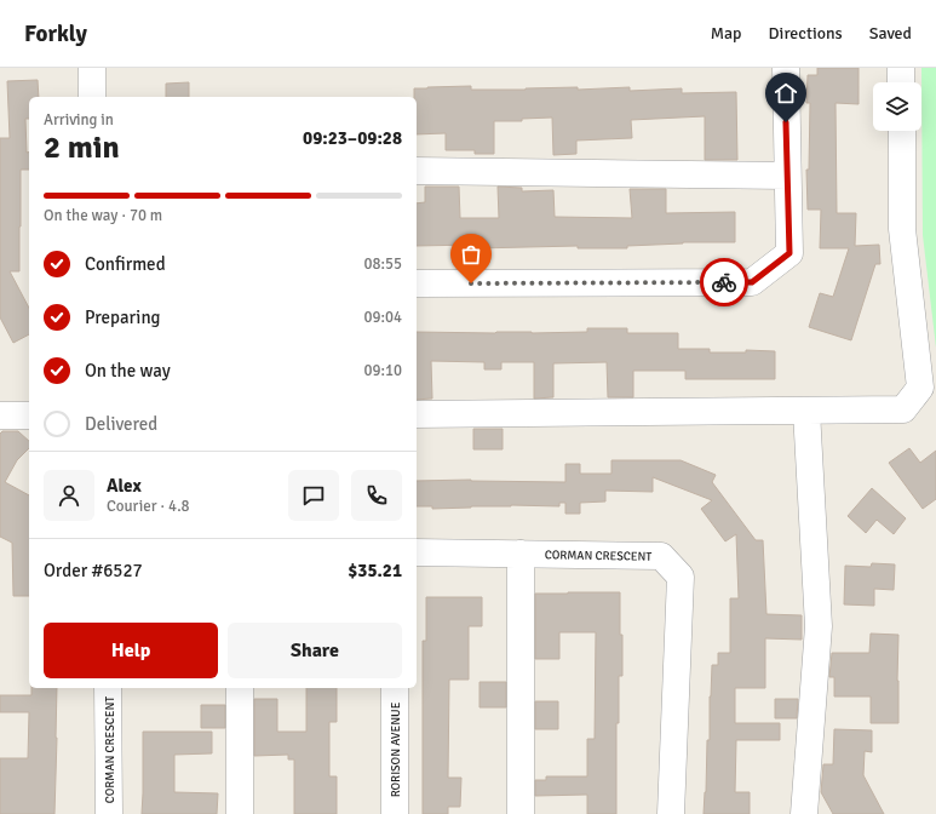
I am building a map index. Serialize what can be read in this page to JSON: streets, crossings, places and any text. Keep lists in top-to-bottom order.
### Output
{
  "streets": {
    "street": ["CORMAN CRESCENT", "RORISON AVENUE"]
  },
  "page": {
    "header": "Forkly",
    "nav": ["Map", "Directions", "Saved"],
    "heading": ["2 min", "Arriving in", "09:23–09:28"],
    "panel": [
      "Alex",
      "Courier · 4.8",
      "Order #6527",
      "$35.21"
    ],
    "bar": "On the way · 70 m",
    "list": [
      ["Confirmed", "08:55"],
      ["Preparing", "09:04"],
      ["On the way", "09:10"],
      "Delivered"
    ],
    "buttons": ["Help", "Share"]
  }
}
